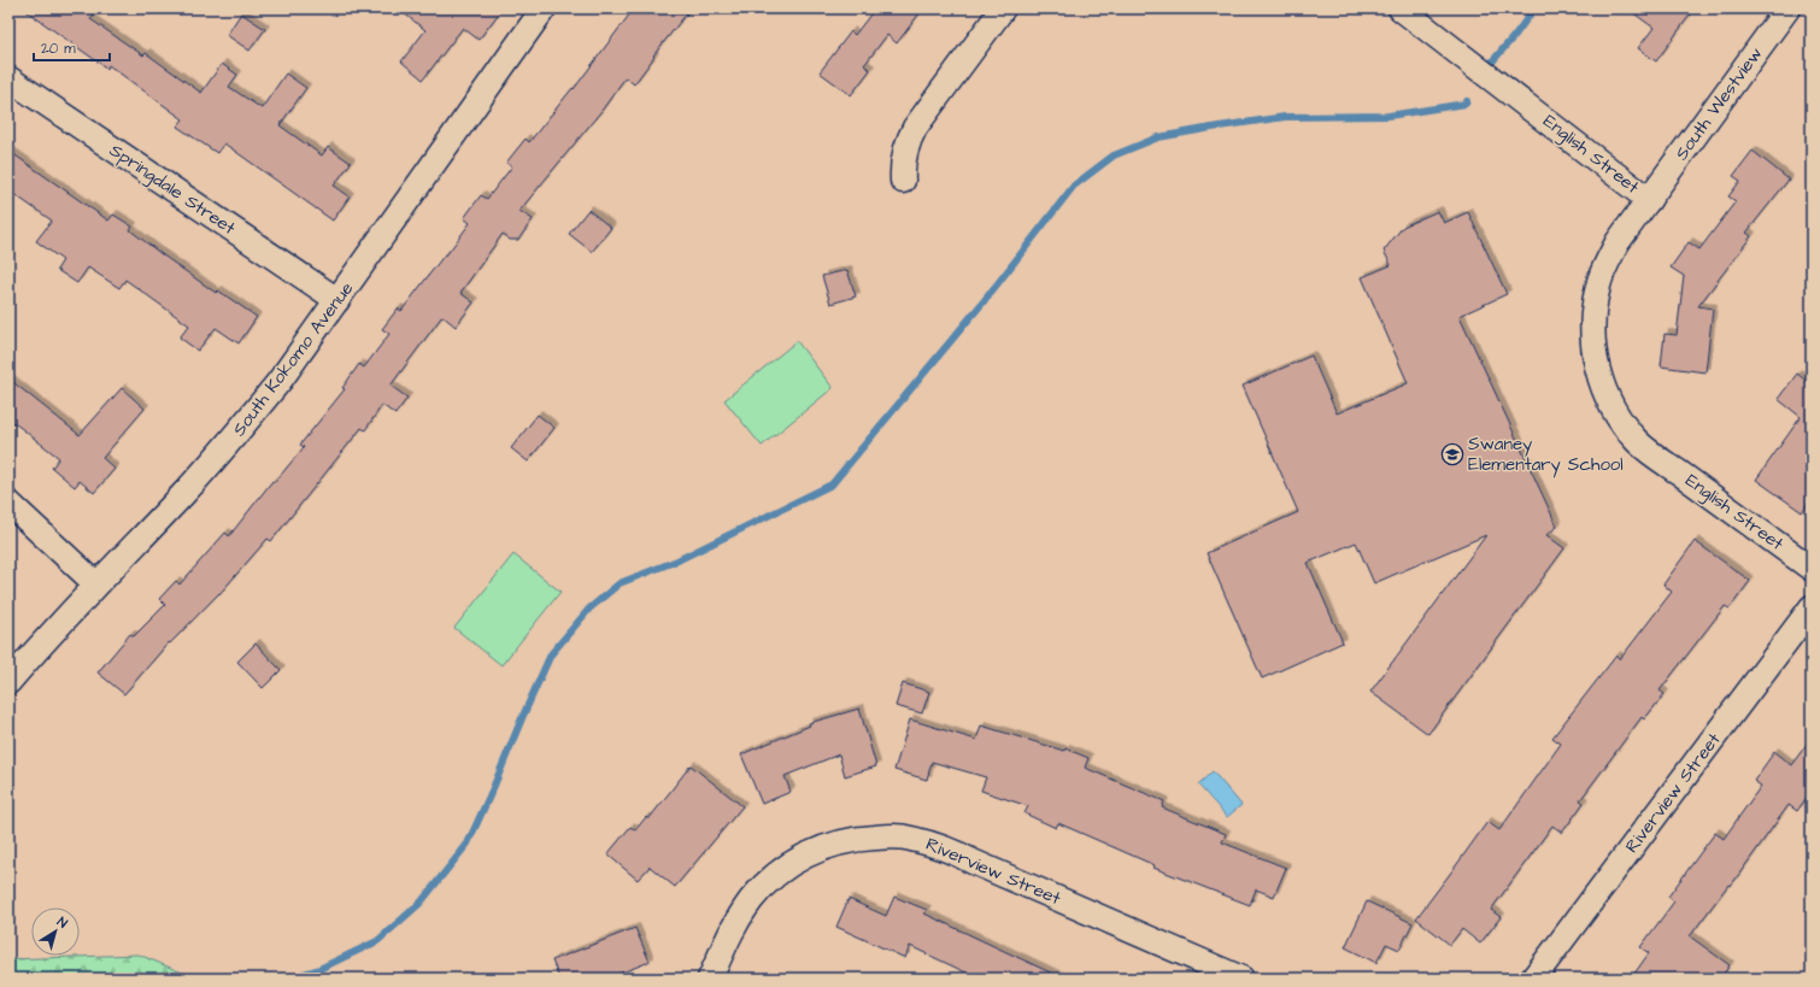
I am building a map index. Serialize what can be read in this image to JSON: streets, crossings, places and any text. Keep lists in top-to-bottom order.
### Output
{
  "streets": {
    "street": [
      "South Westview",
      "English Street",
      "Springdale Street",
      "South Kokomo Avenue",
      "Riverview Street"
    ]
  },
  "crossings": [
    ["South Westview", "English Street"],
    ["Springdale Street", "South Kokomo Avenue"]
  ],
  "places": {
    "school or university": ["Swaney Elementary School"]
  },
  "scale_bar": "20 m",
  "north": "top right"
}
